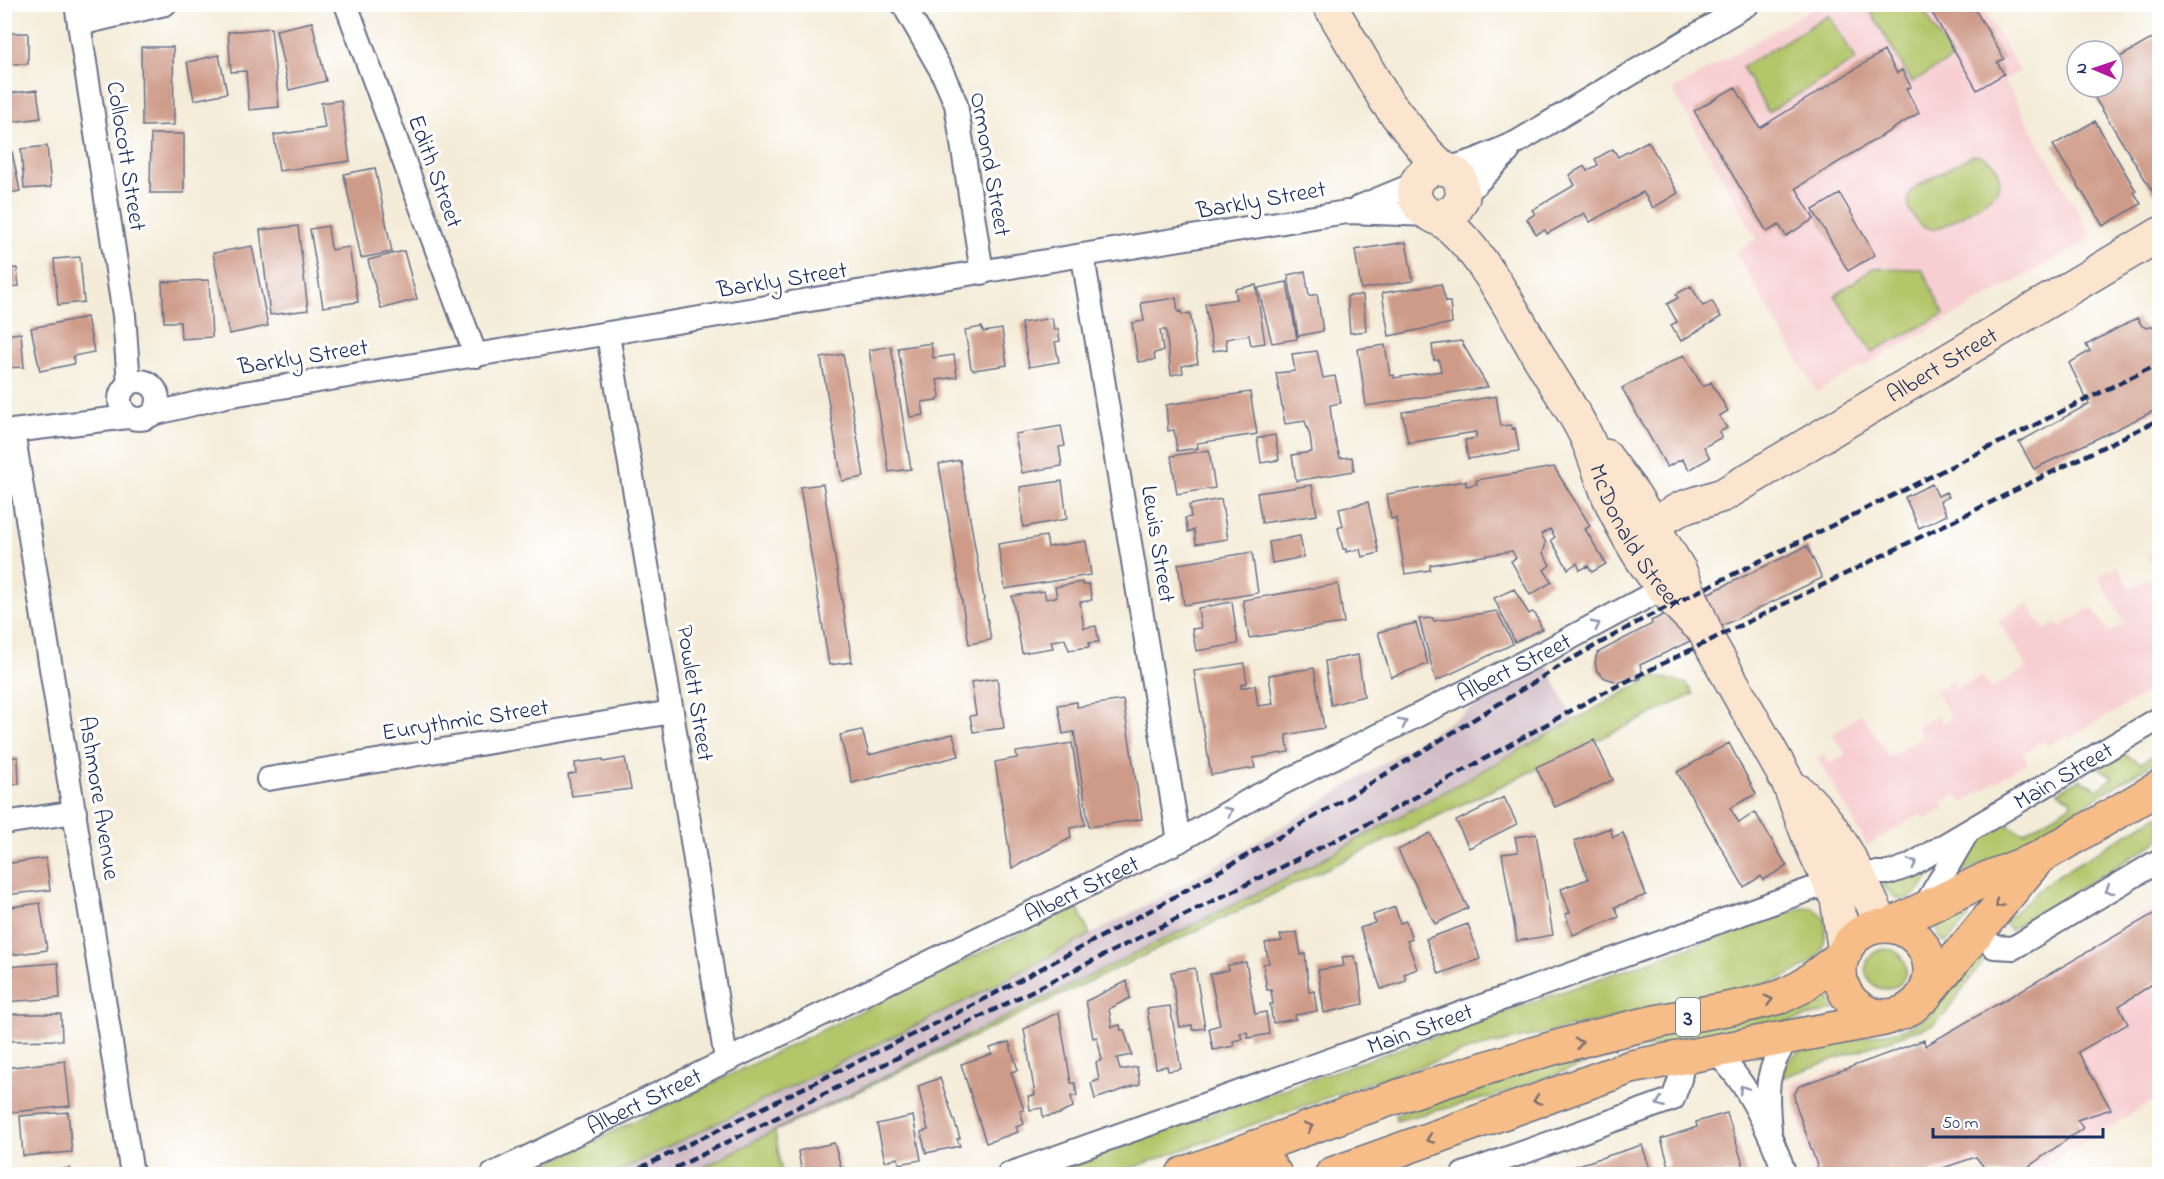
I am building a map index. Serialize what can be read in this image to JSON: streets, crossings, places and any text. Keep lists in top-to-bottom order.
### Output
{
  "streets": {
    "highway": ["3"],
    "street": [
      "Collocott Street",
      "Ormond Street",
      "Edith Street",
      "Barkly Street",
      "Albert Street",
      "McDonald Street",
      "Lewis Street",
      "Powlett Street",
      "Eurythmic Street",
      "Main Street",
      "Ashmore Avenue"
    ]
  },
  "crossings": [
    ["Collocott Street", "Barkly Street"],
    ["Ormond Street", "Barkly Street"],
    ["Edith Street", "Barkly Street"],
    ["Barkly Street", "McDonald Street"],
    ["Barkly Street", "Lewis Street"],
    ["Barkly Street", "Powlett Street"],
    ["Barkly Street", "Ashmore Avenue"],
    ["Albert Street", "McDonald Street"],
    ["Albert Street", "Lewis Street"],
    ["Albert Street", "Powlett Street"],
    ["McDonald Street", "Main Street"],
    ["McDonald Street", "3"],
    ["Powlett Street", "Eurythmic Street"],
    ["Main Street", "3"]
  ],
  "scale_bar": "50 m",
  "north": "left"
}
